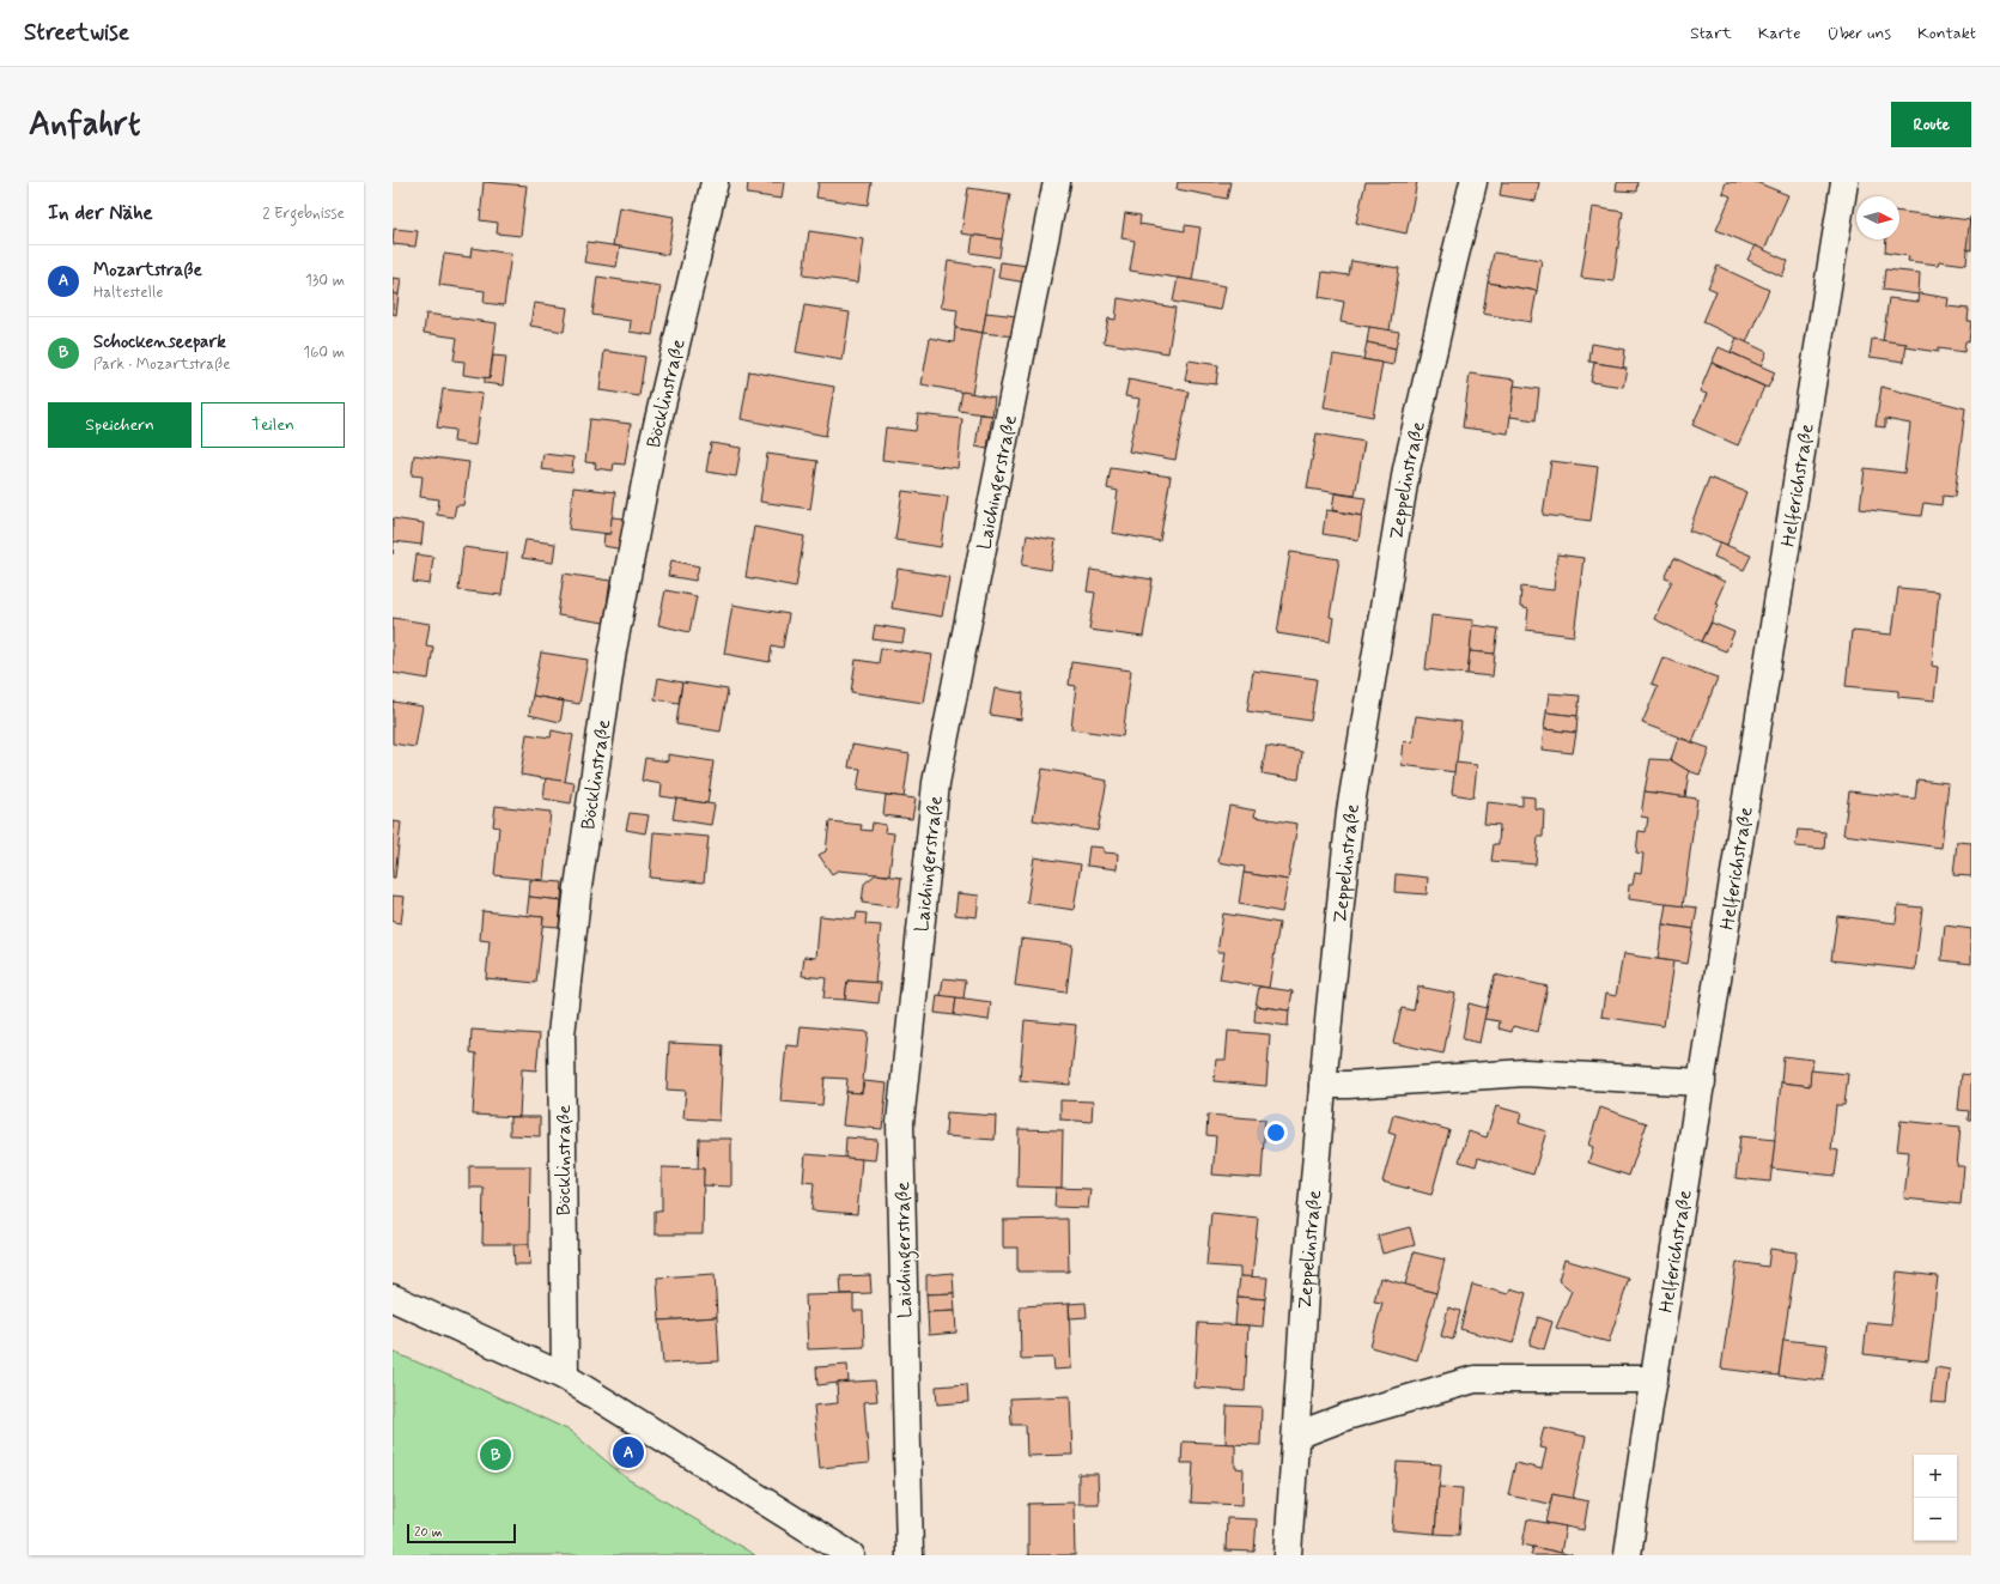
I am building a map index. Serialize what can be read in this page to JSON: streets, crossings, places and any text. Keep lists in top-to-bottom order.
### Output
{
  "streets": {
    "street": [
      "Böcklinstraße",
      "Zeppelinstraße",
      "Laichingerstraße",
      "Helferichstraße"
    ]
  },
  "scale_bar": "20 m",
  "north": "right",
  "page": {
    "header": "Streetwise",
    "nav": [
      "Start",
      "Karte",
      "Über uns",
      "Kontakt"
    ],
    "buttons": [
      "Route",
      ["Speichern", "Teilen"]
    ],
    "title": "Anfahrt",
    "heading": ["In der Nähe", "2 Ergebnisse"],
    "list": [
      {
        "mark": "A",
        "name": "Mozartstraße",
        "note": "Haltestelle",
        "value": "130 m"
      },
      {
        "mark": "B",
        "name": "Schockenseepark",
        "note": "Park · Mozartstraße",
        "value": "160 m"
      }
    ],
    "pins": ["A", "B"],
    "map_buttons": ["+", "−"],
    "scale": "20 m"
  }
}
